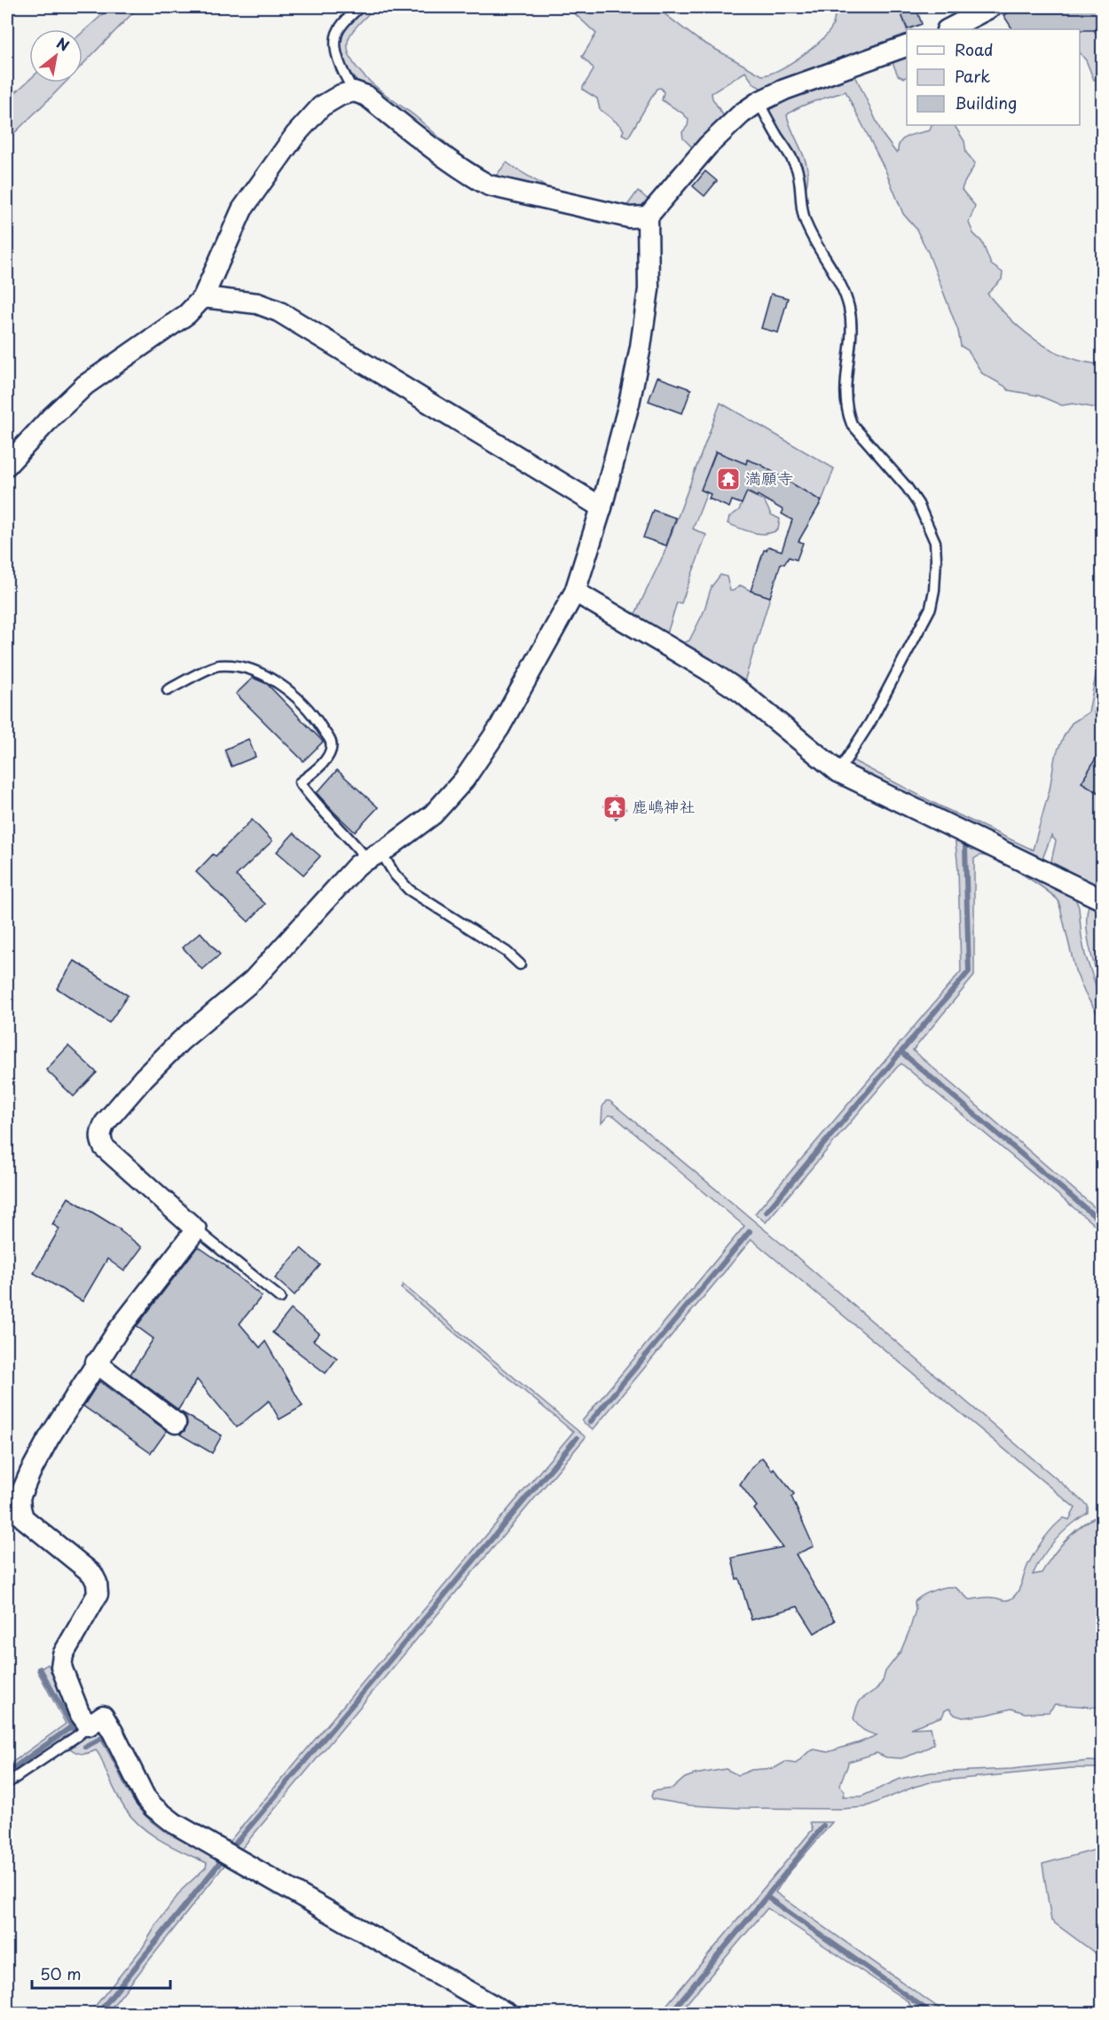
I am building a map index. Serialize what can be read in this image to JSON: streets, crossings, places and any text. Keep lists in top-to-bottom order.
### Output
{
  "places": {
    "temple": ["満願寺", "鹿嶋神社"]
  },
  "legend": ["Road", "Park", "Building"],
  "scale_bar": "50 m",
  "north": "top right"
}
